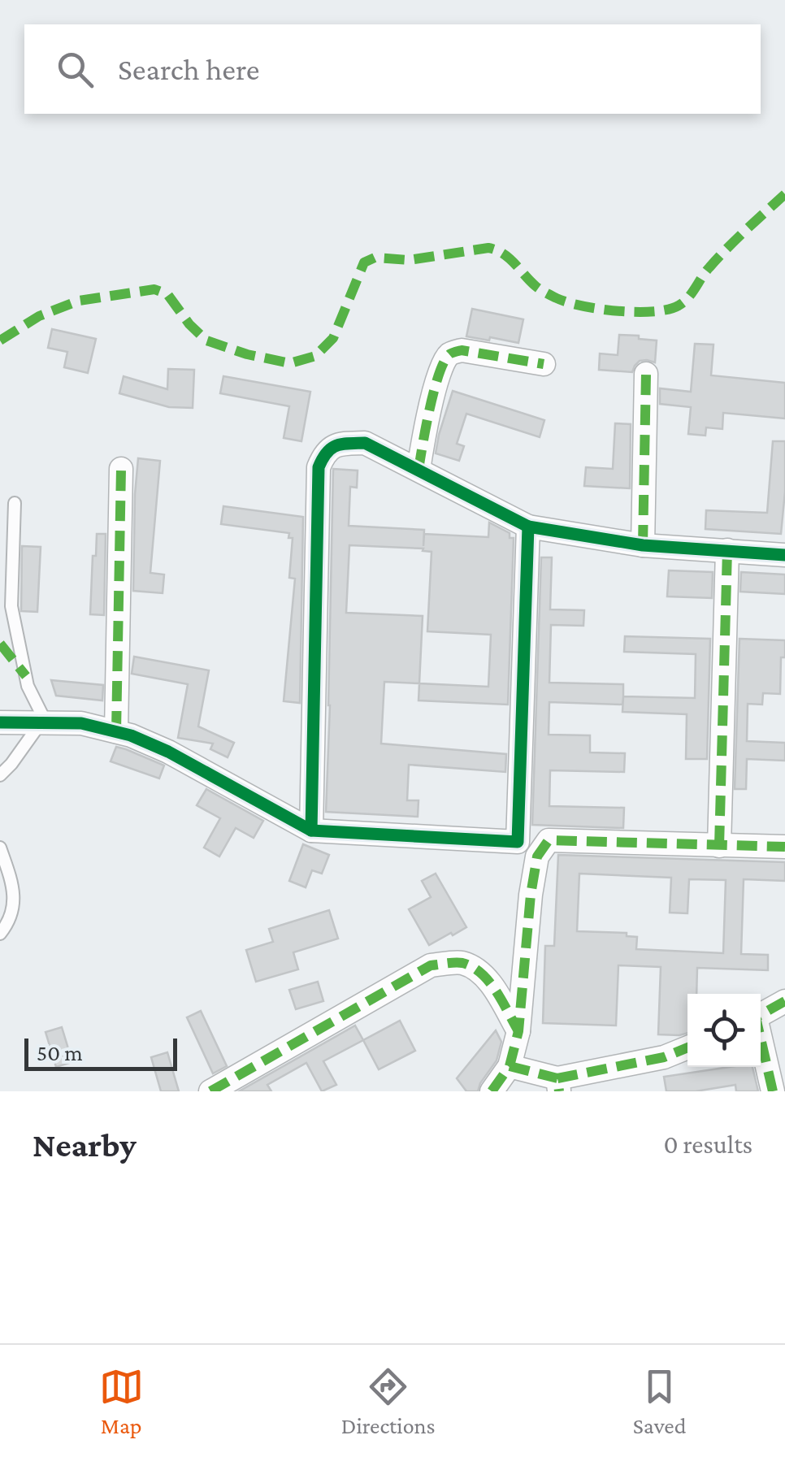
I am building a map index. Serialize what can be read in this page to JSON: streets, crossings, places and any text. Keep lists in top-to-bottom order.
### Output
{
  "scale_bar": "50 m",
  "page": {
    "search": "Search here",
    "scale": "50 m",
    "heading": ["Nearby", "0 results"],
    "nav": ["Map", "Directions", "Saved"]
  }
}
